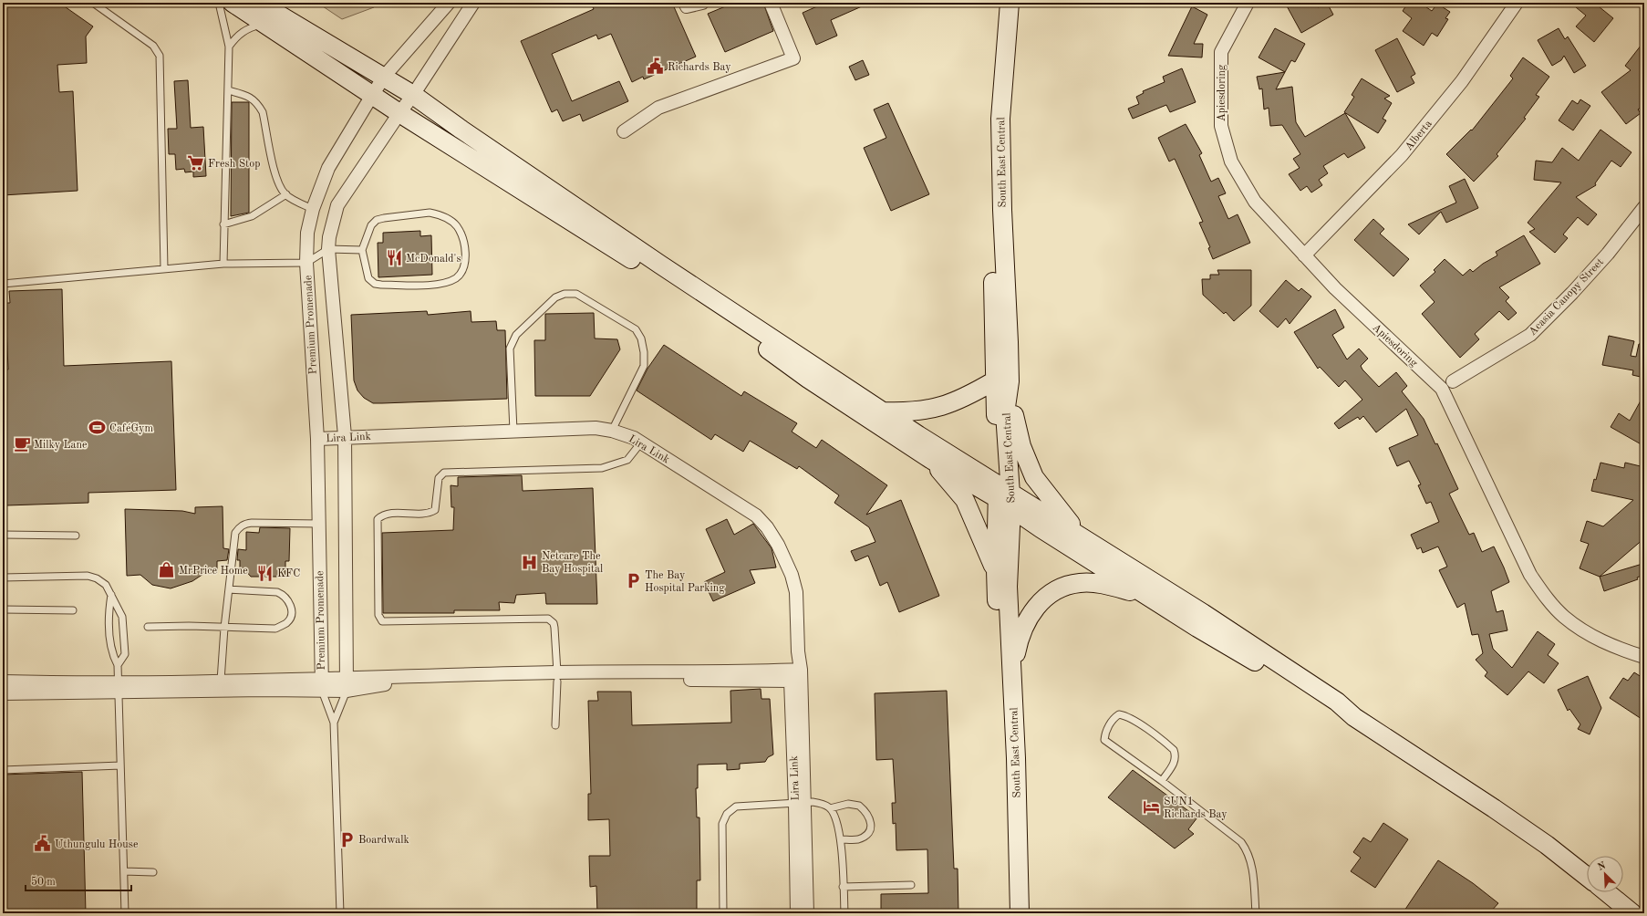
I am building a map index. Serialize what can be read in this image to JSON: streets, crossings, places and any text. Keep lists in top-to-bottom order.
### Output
{
  "streets": {
    "street": [
      "Apiesdoring",
      "Alberta",
      "South East Central",
      "Acasia Canopy Street",
      "Premium Promenade",
      "Lira Link"
    ]
  },
  "crossings": [
    ["Apiesdoring", "Alberta"],
    ["Premium Promenade", "Lira Link"]
  ],
  "places": {
    "public building": ["Richards Bay", "Uthungulu House"],
    "supermarket": ["Fresh Stop"],
    "restaurant": ["McDonald's", "KFC"],
    "sports": ["CaféGym"],
    "cafe": ["Milky Lane"],
    "hospital": ["Netcare The Bay Hospital"],
    "shop": ["MrPrice Home"],
    "parking": ["The Bay Hospital Parking", "Boardwalk"],
    "hotel": ["SUN1 Richards Bay"]
  },
  "scale_bar": "50 m",
  "north": "top left"
}
